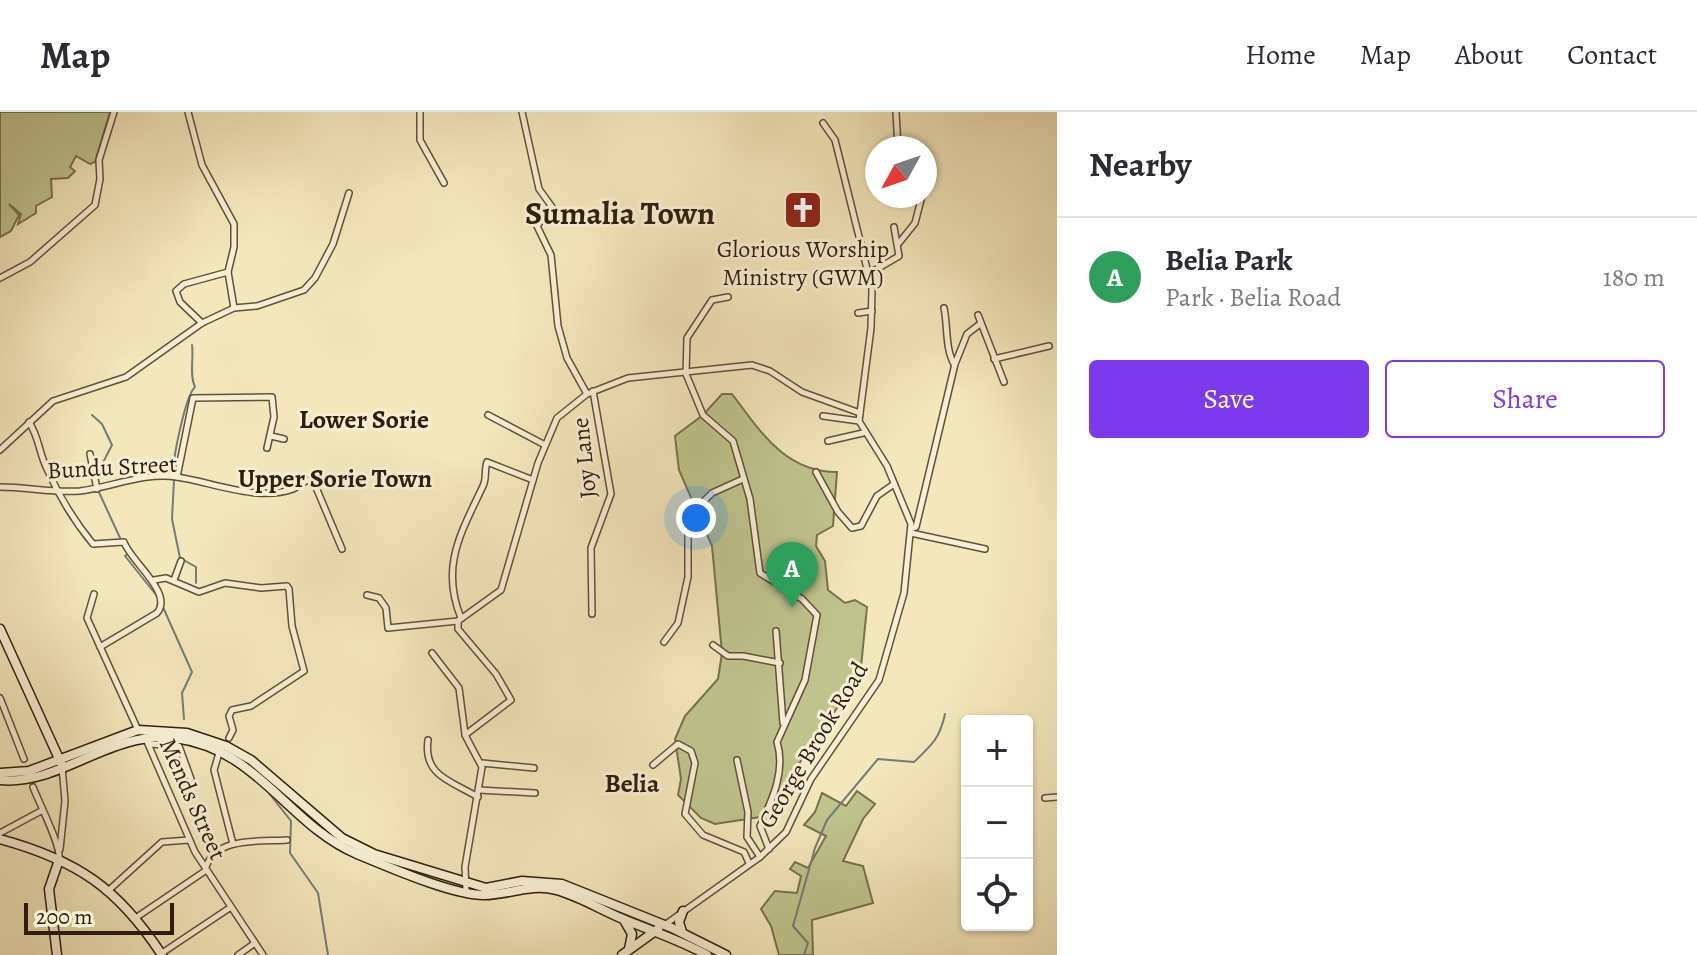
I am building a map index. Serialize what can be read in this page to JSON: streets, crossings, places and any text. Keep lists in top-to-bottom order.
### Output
{
  "streets": {
    "street": [
      "Joy Lane",
      "Bundu Street",
      "George Brook Road",
      "Mends Street"
    ]
  },
  "districts": [
    "Sumalia Town",
    "Lower Sorie",
    "Upper Sorie Town",
    "Belia"
  ],
  "places": {
    "church": ["Glorious Worship Ministry (GWM)"]
  },
  "scale_bar": "200 m",
  "north": "bottom left",
  "page": {
    "header": "Map",
    "nav": [
      "Home",
      "Map",
      "About",
      "Contact"
    ],
    "heading": "Nearby",
    "list": [
      {
        "mark": "A",
        "name": "Belia Park",
        "note": "Park · Belia Road",
        "value": "180 m"
      }
    ],
    "buttons": ["Save", "Share"],
    "pins": "A",
    "map_buttons": ["+", "−"],
    "scale": "200 m"
  }
}
